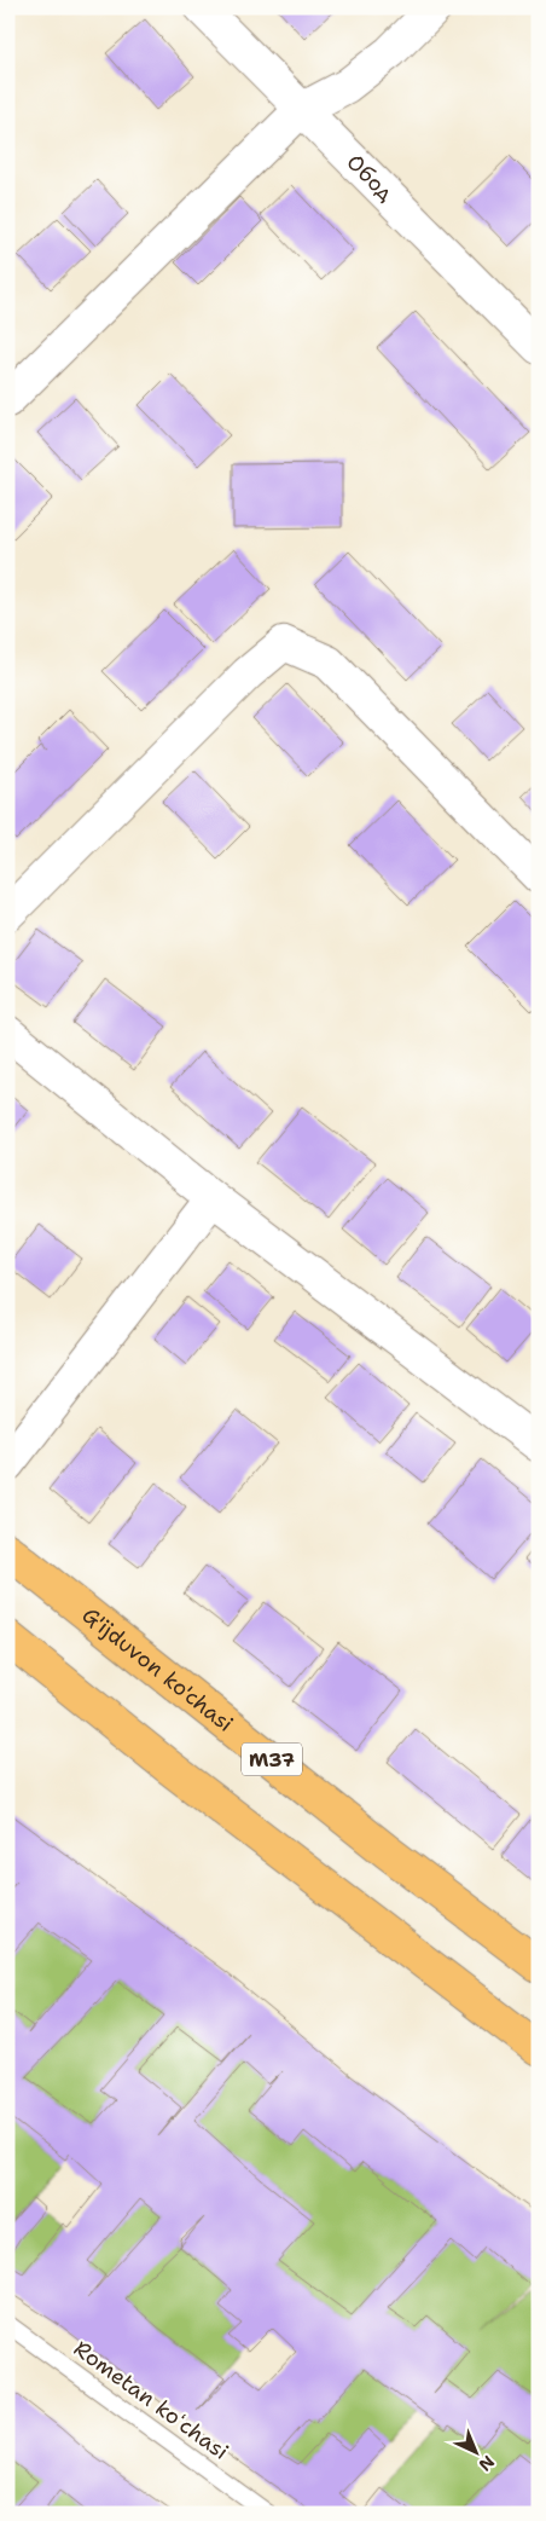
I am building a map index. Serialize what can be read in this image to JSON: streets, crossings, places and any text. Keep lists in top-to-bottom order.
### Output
{
  "streets": {
    "main road": ["G'ijduvon ko'chasi", "M37"],
    "street": ["Обод"],
    "lane": ["Rometan koʻchasi"]
  },
  "north": "bottom right"
}
